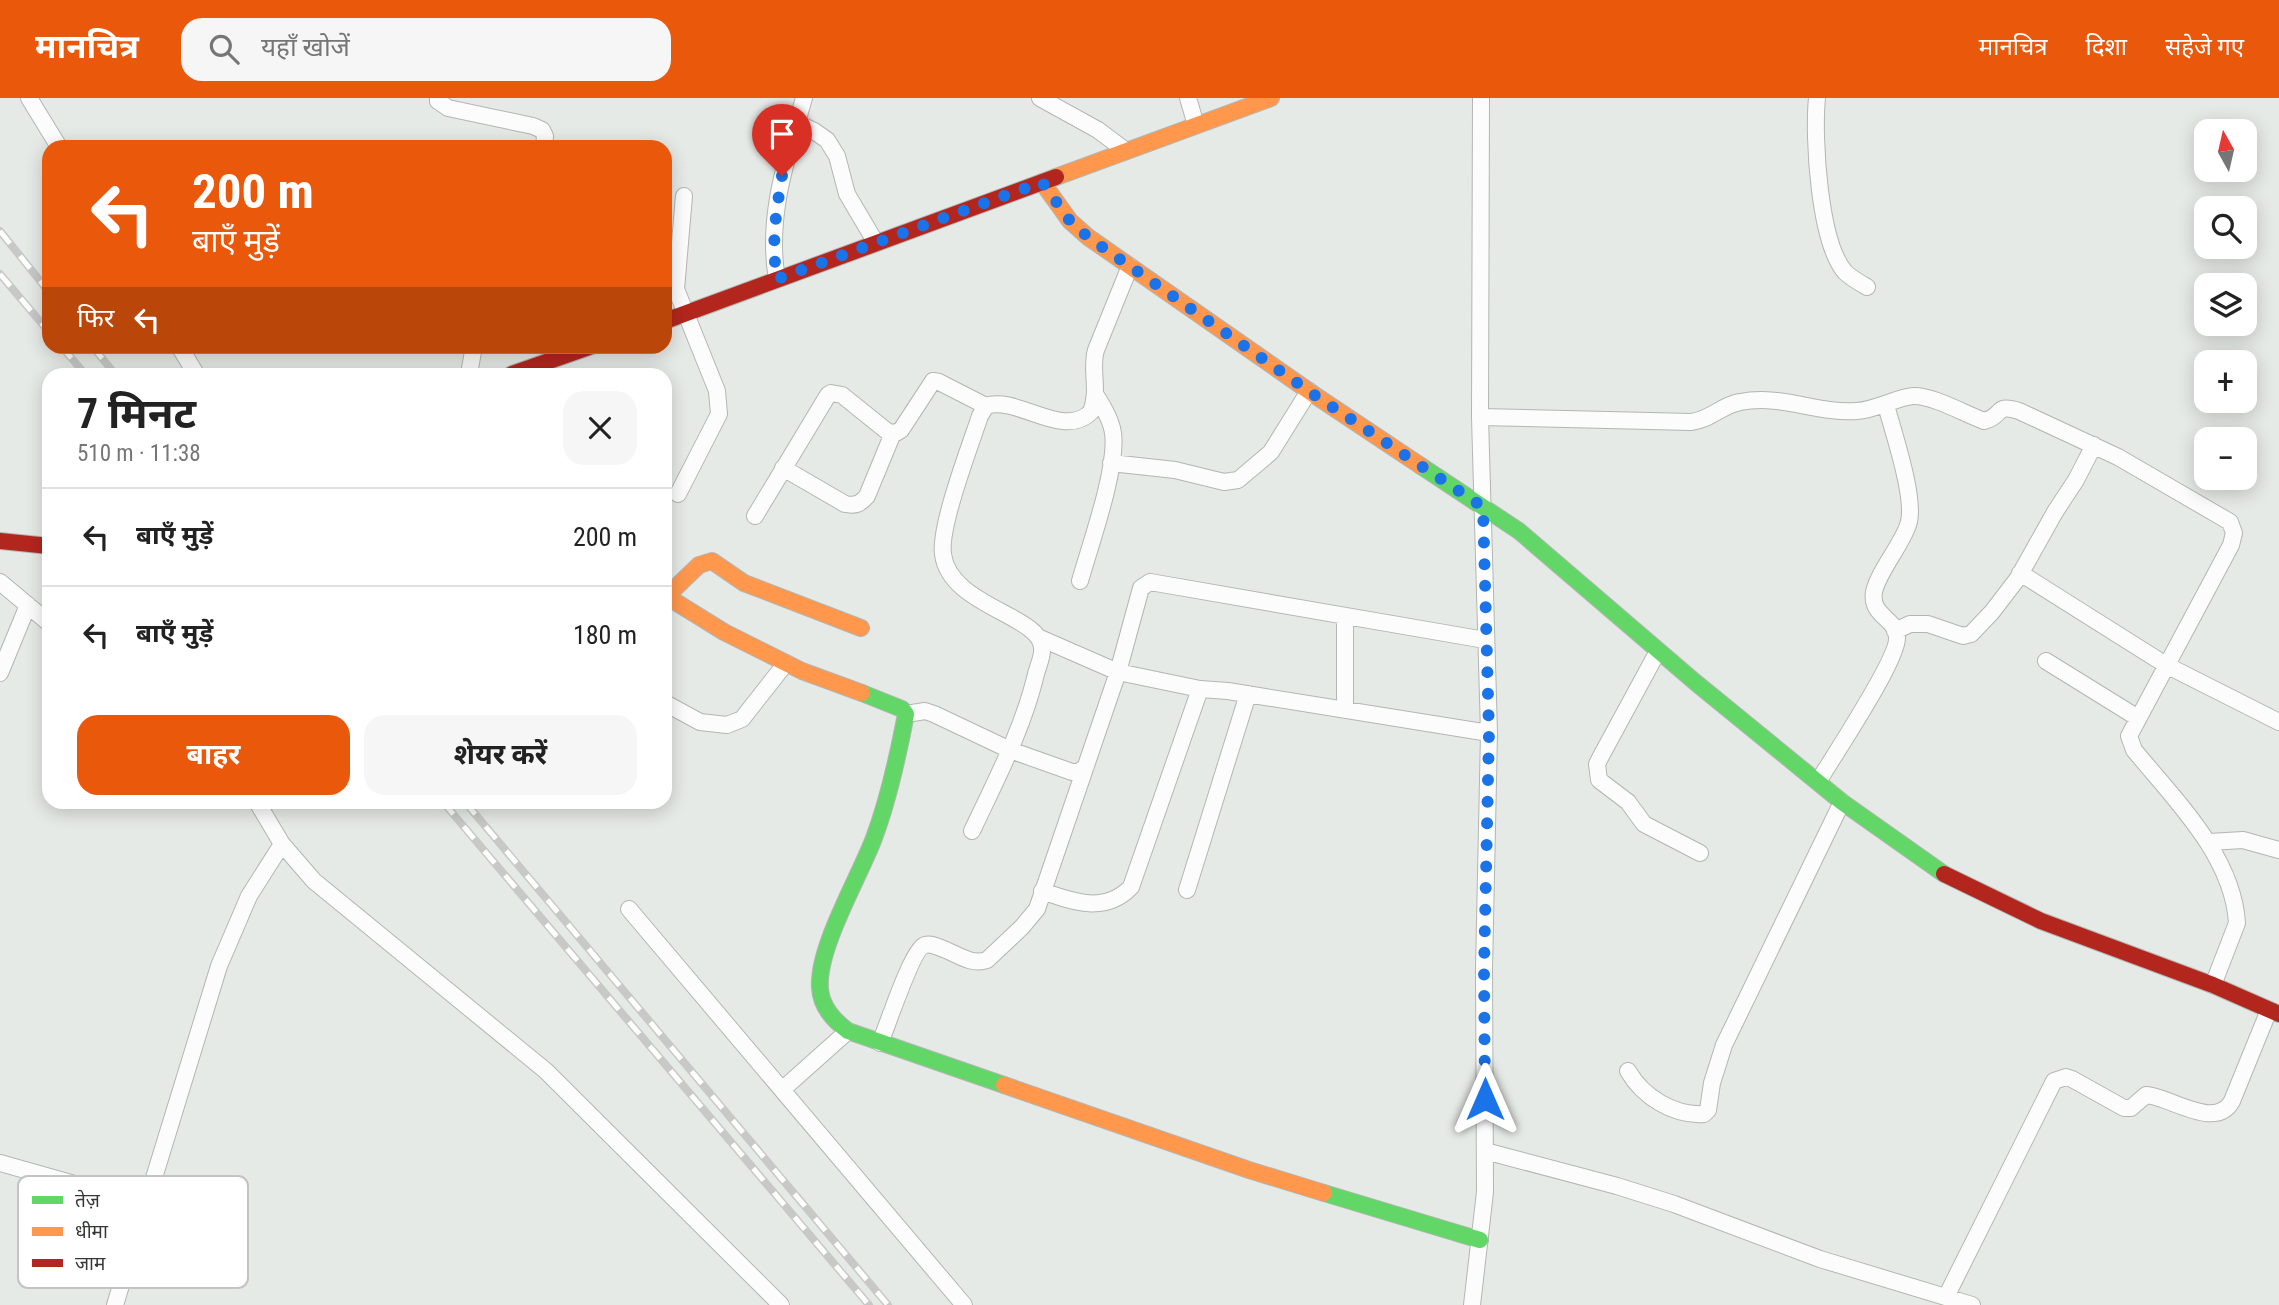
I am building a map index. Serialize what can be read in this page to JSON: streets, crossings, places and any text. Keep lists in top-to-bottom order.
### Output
{
  "legend": ["तेज़", "धीमा", "जाम"],
  "north": "top",
  "page": {
    "header": "मानचित्र",
    "search": "यहाँ खोजें",
    "nav": ["मानचित्र", "दिशा", "सहेजे गए"],
    "map_buttons": ["+", "−"],
    "turn": ["200 m", "बाएँ मुड़ें"],
    "then": "फिर",
    "heading": ["7 मिनट", "510 m · 11:38"],
    "list": [
      {
        "name": "बाएँ मुड़ें",
        "value": "200 m"
      },
      {
        "name": "बाएँ मुड़ें",
        "value": "180 m"
      }
    ],
    "buttons": ["बाहर", "शेयर करें"]
  }
}
